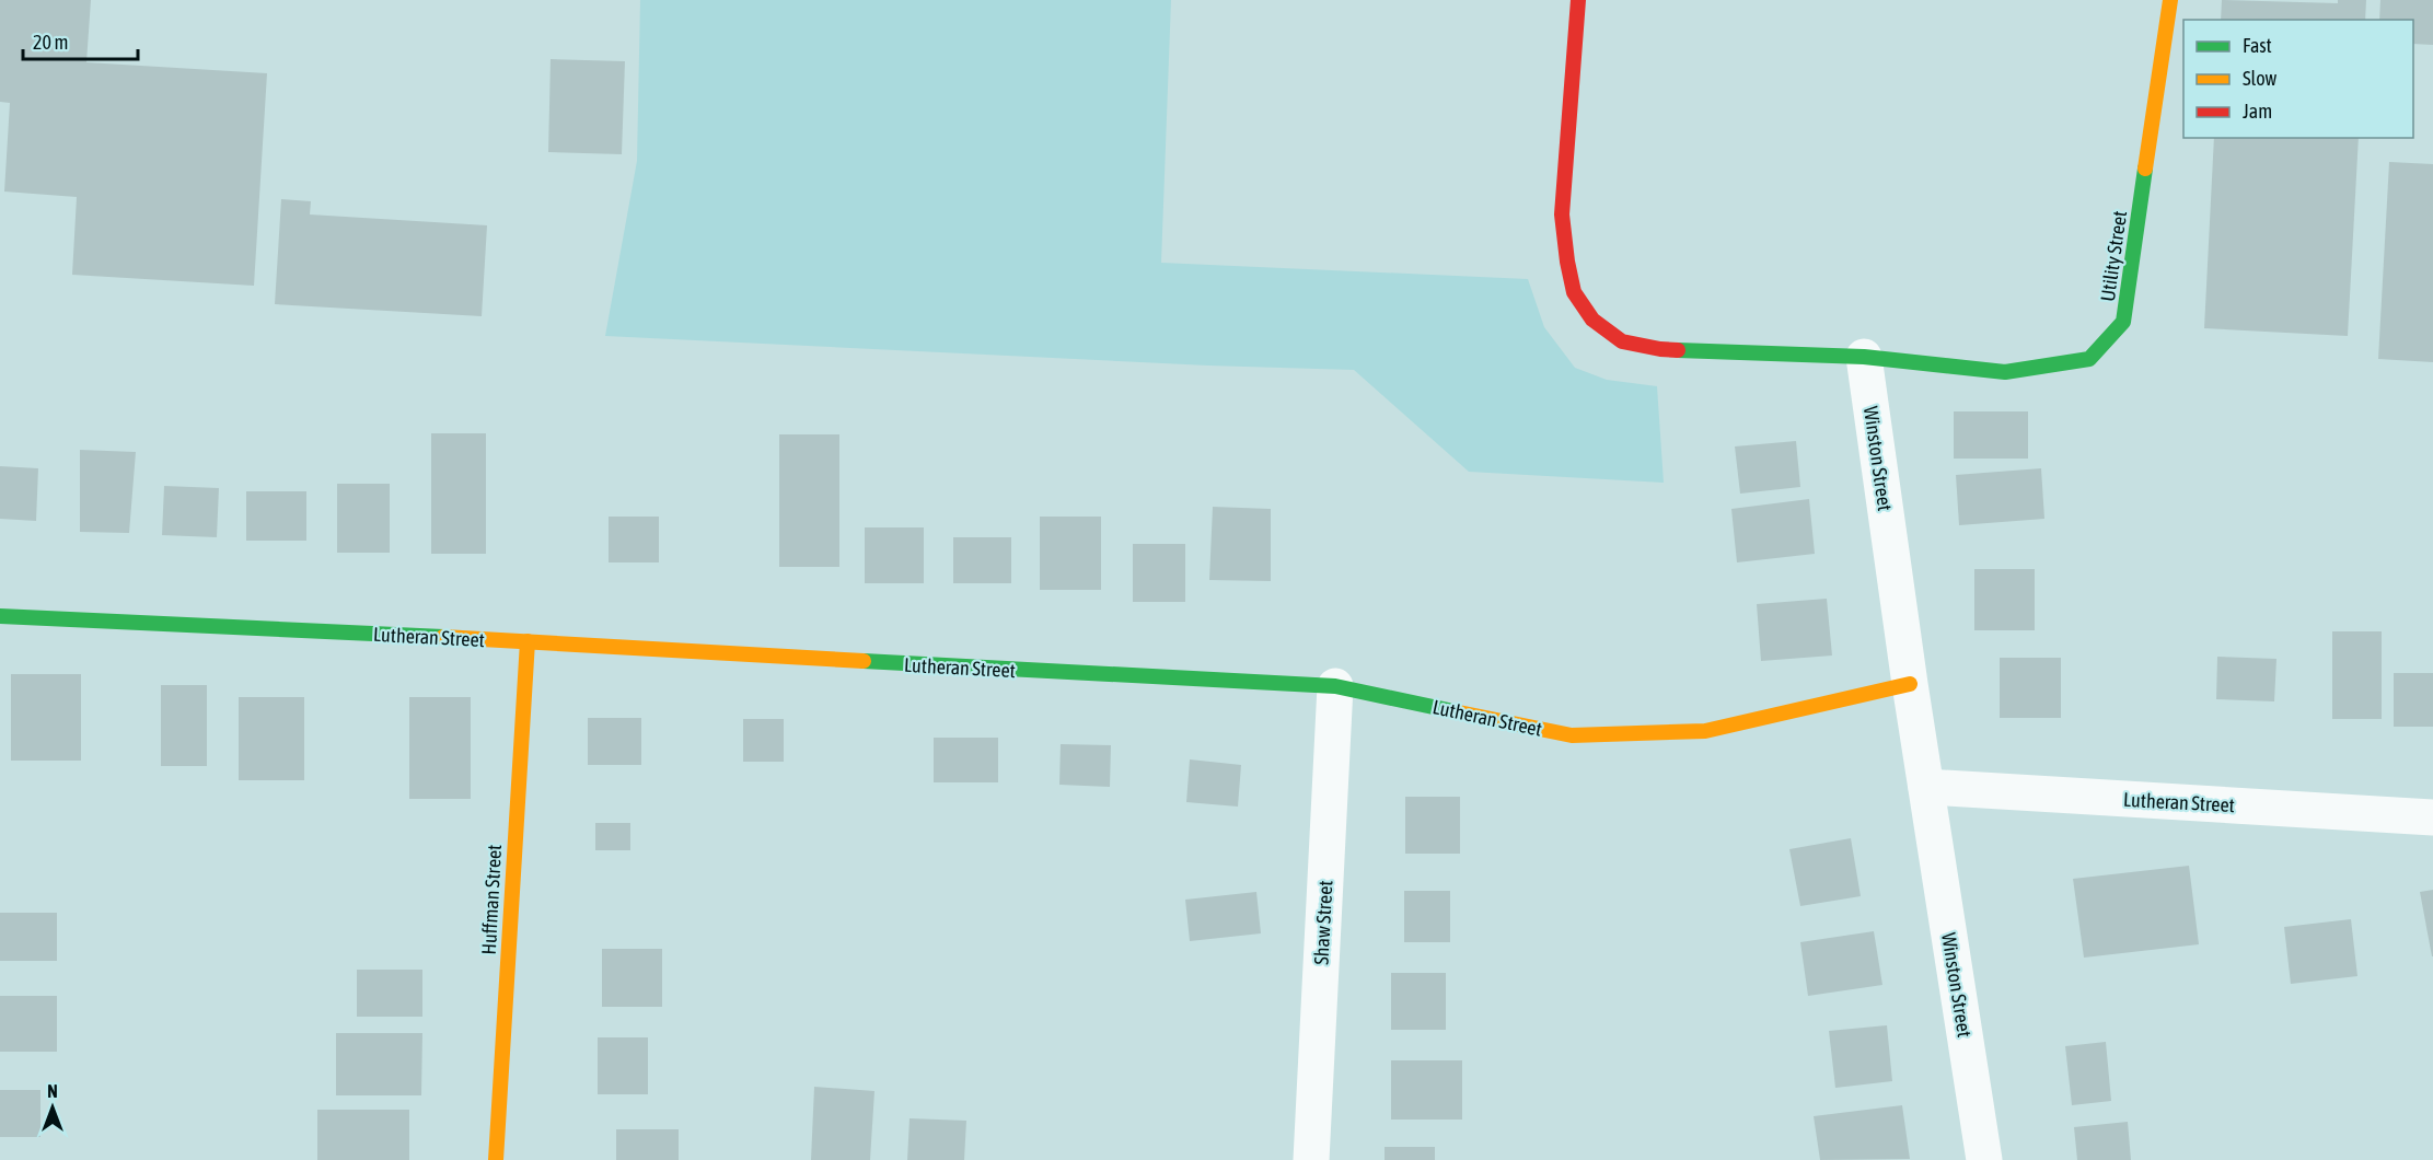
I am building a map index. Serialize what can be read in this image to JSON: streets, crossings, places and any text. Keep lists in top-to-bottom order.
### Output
{
  "streets": {
    "street": [
      "Utility Street",
      "Winston Street",
      "Lutheran Street",
      "Huffman Street",
      "Shaw Street"
    ]
  },
  "crossings": [
    ["Utility Street", "Winston Street"],
    ["Winston Street", "Lutheran Street"],
    ["Lutheran Street", "Huffman Street"],
    ["Lutheran Street", "Shaw Street"]
  ],
  "legend": ["Fast", "Slow", "Jam"],
  "scale_bar": "20 m",
  "north": "top"
}
